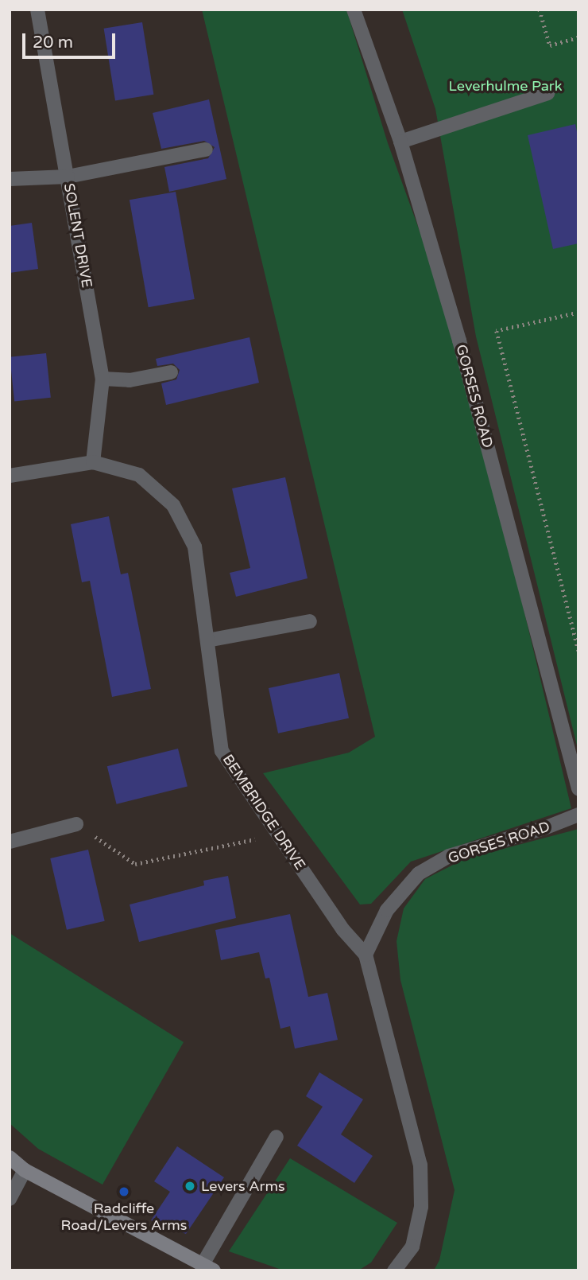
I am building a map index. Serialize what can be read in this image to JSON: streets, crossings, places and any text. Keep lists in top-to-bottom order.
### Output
{
  "streets": {
    "street": ["SOLENT DRIVE", "GORSES ROAD", "BEMBRIDGE DRIVE"]
  },
  "crossings": [
    ["SOLENT DRIVE", "BEMBRIDGE DRIVE"],
    ["GORSES ROAD", "BEMBRIDGE DRIVE"]
  ],
  "parks": ["Leverhulme Park"],
  "places": ["Levers Arms", "Radcliffe Road/Levers Arms"],
  "scale_bar": "20 m"
}
